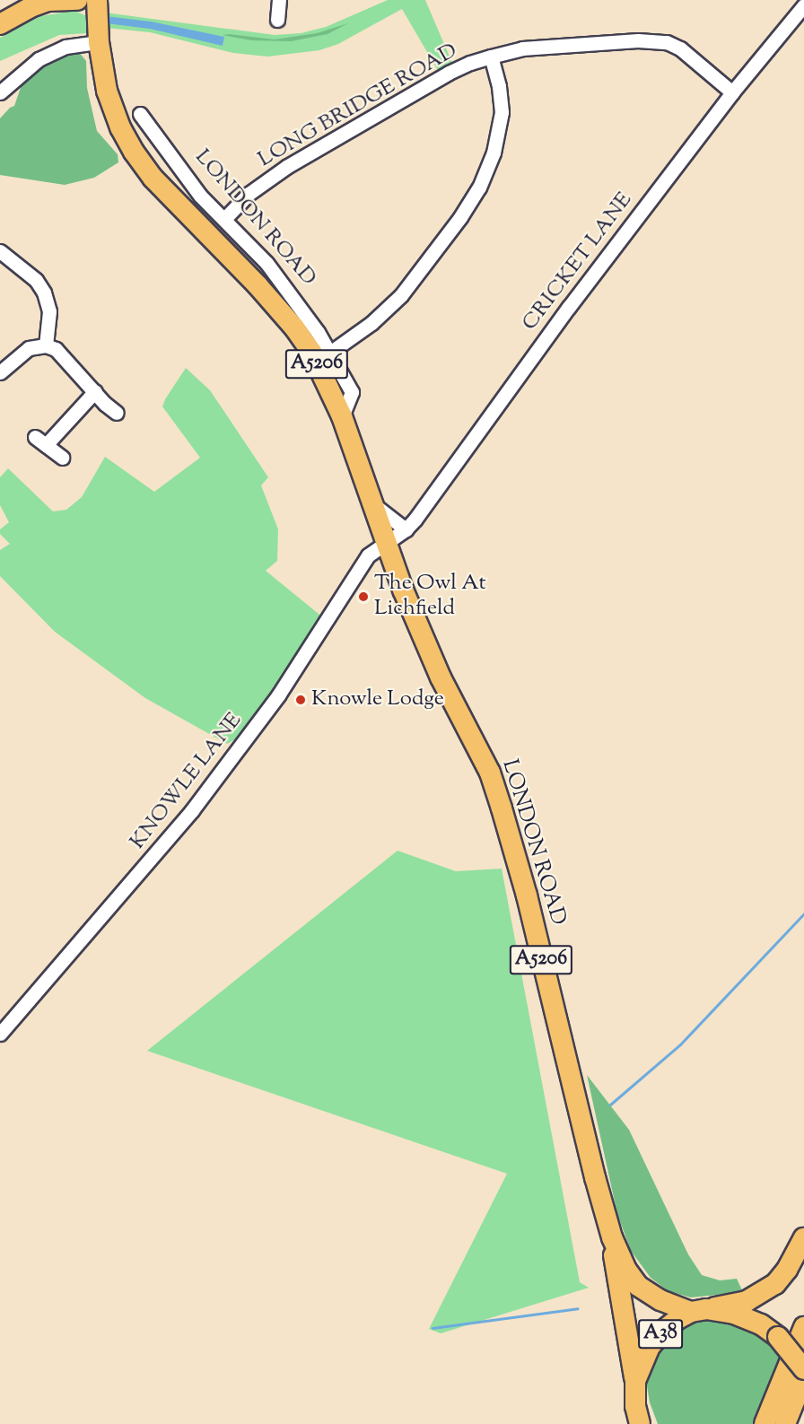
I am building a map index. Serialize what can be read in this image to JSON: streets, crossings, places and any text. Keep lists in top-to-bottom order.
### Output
{
  "streets": {
    "highway": ["LONDON ROAD", "A5206", "A38"],
    "street": ["LONG BRIDGE ROAD", "CRICKET LANE", "KNOWLE LANE"]
  },
  "crossings": [
    ["LONG BRIDGE ROAD", "LONDON ROAD"],
    ["LONG BRIDGE ROAD", "CRICKET LANE"],
    ["LONDON ROAD", "CRICKET LANE"],
    ["LONDON ROAD", "KNOWLE LANE"],
    ["LONDON ROAD", "A38"],
    ["CRICKET LANE", "KNOWLE LANE"]
  ],
  "places": ["The Owl At Lichfield", "Knowle Lodge"]
}
